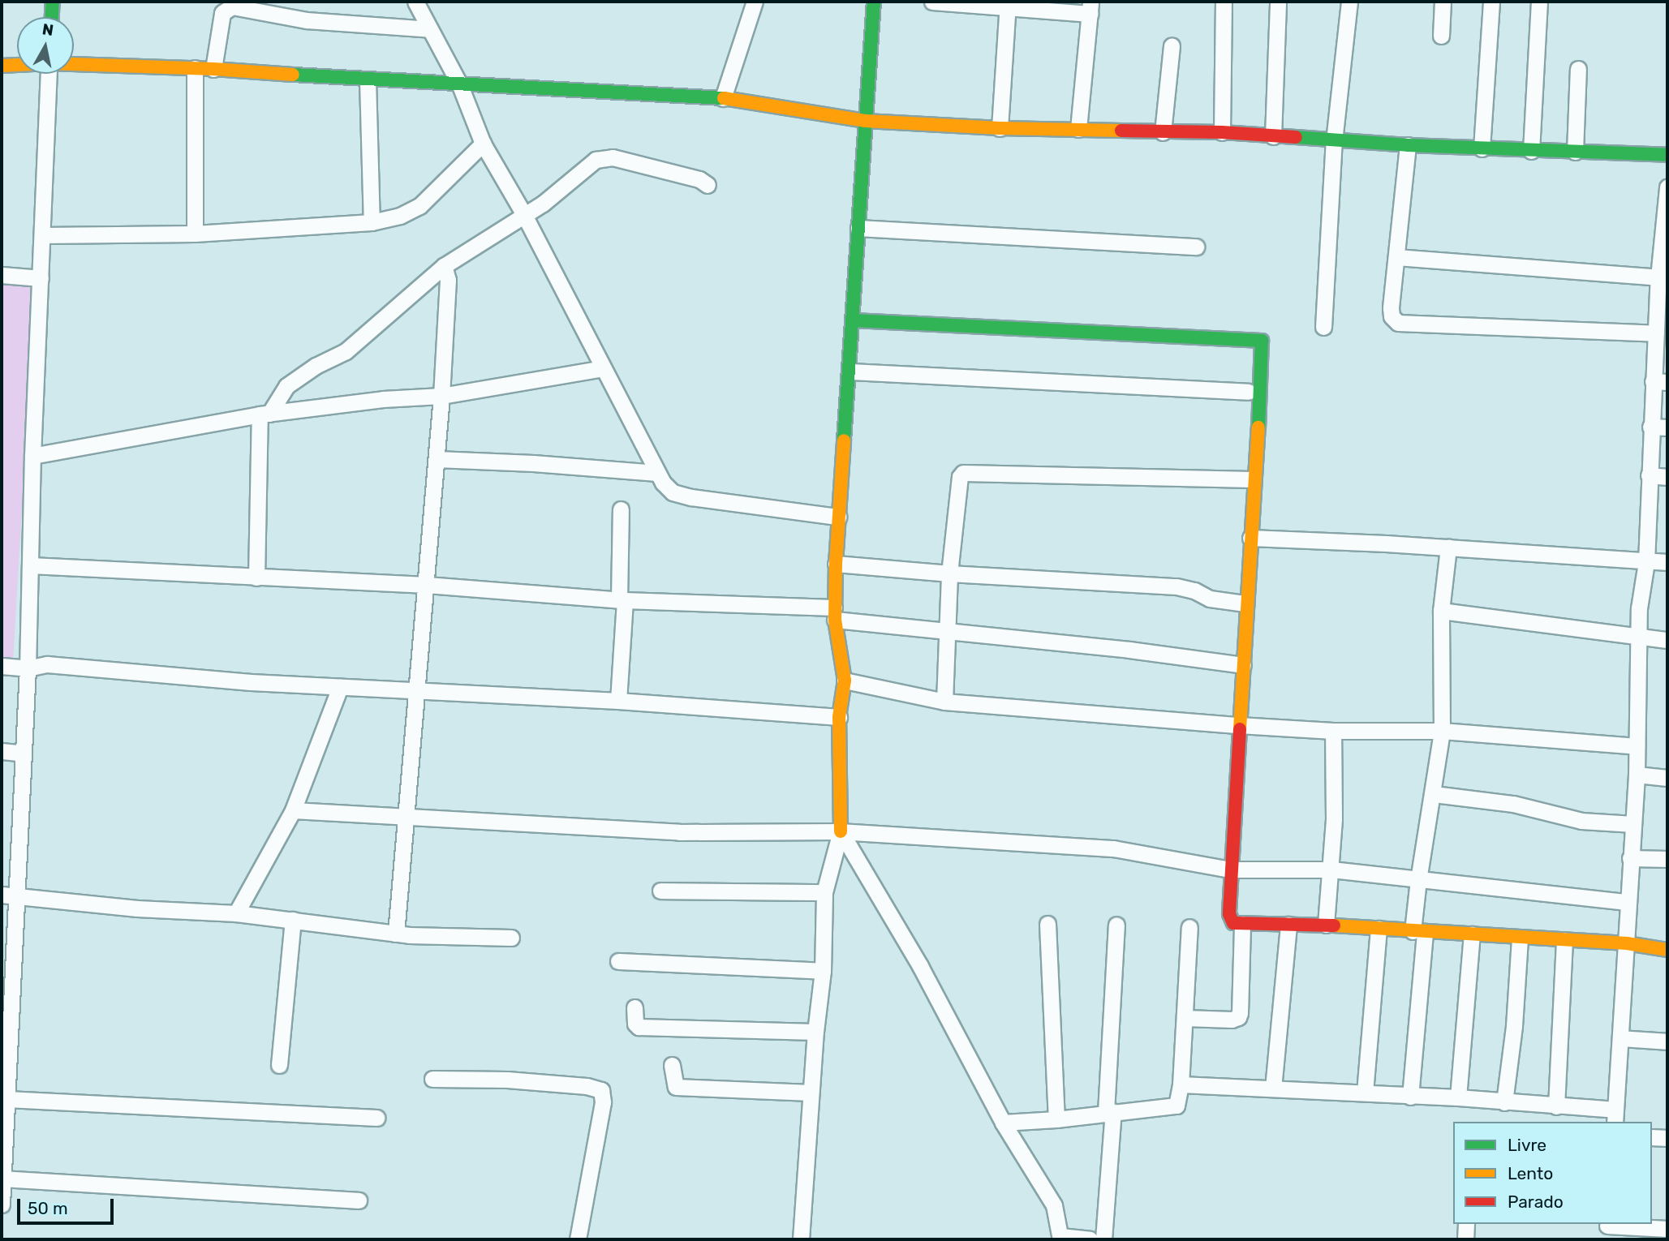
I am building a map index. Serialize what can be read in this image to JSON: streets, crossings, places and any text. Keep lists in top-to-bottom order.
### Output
{
  "legend": ["Livre", "Lento", "Parado"],
  "scale_bar": "50 m",
  "north": "top"
}
